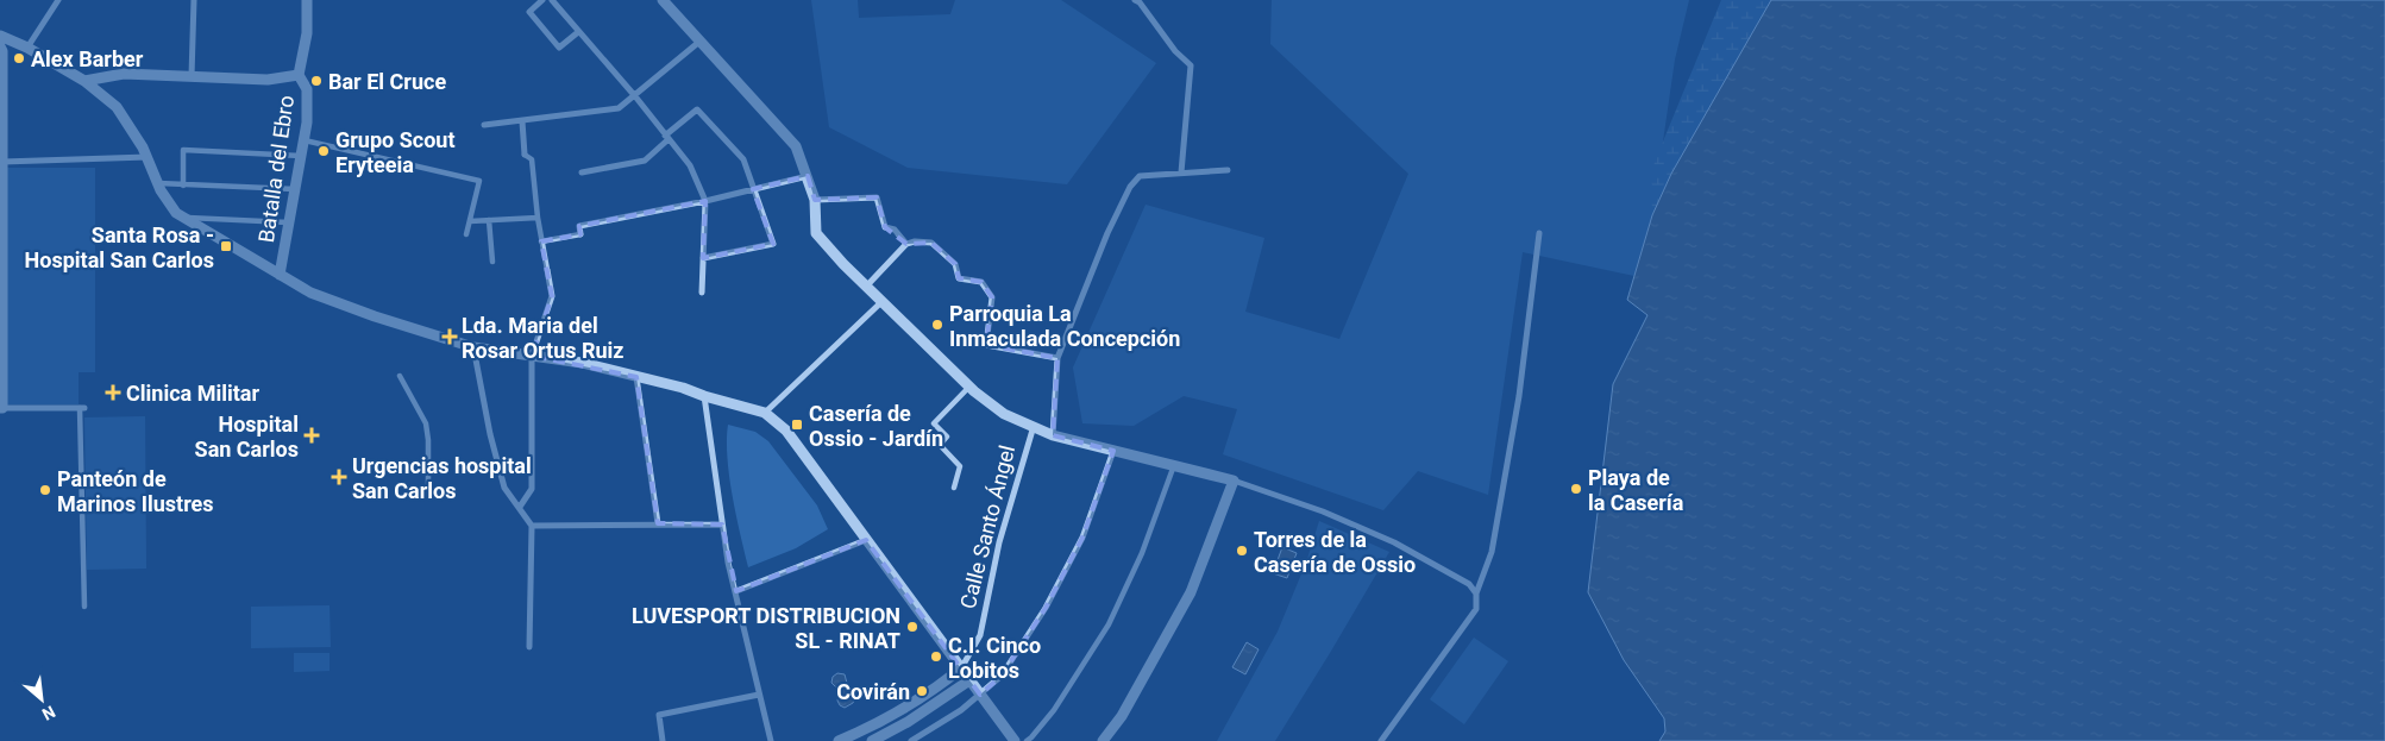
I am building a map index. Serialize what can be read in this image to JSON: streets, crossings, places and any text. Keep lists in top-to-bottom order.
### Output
{
  "streets": {
    "street": ["Batalla del Ebro", "Calle Santo Ángel"]
  },
  "places": {
    "other": [
      "Alex Barber",
      "Bar El Cruce",
      "Grupo Scout Eryteeia",
      "Parroquia La Inmaculada Concepción",
      "Playa de la Casería",
      "Panteón de Marinos Ilustres",
      "Torres de la Casería de Ossio",
      "LUVESPORT DISTRIBUCION SL - RINAT",
      "C.I. Cinco Lobitos",
      "Covirán"
    ],
    "transit": ["Santa Rosa - Hospital San Carlos", "Casería de Ossio - Jardín"],
    "health": [
      "Lda. Maria del Rosar Ortus Ruiz",
      "Clinica Militar",
      "Hospital San Carlos",
      "Urgencias hospital San Carlos"
    ]
  },
  "north": "bottom right"
}
